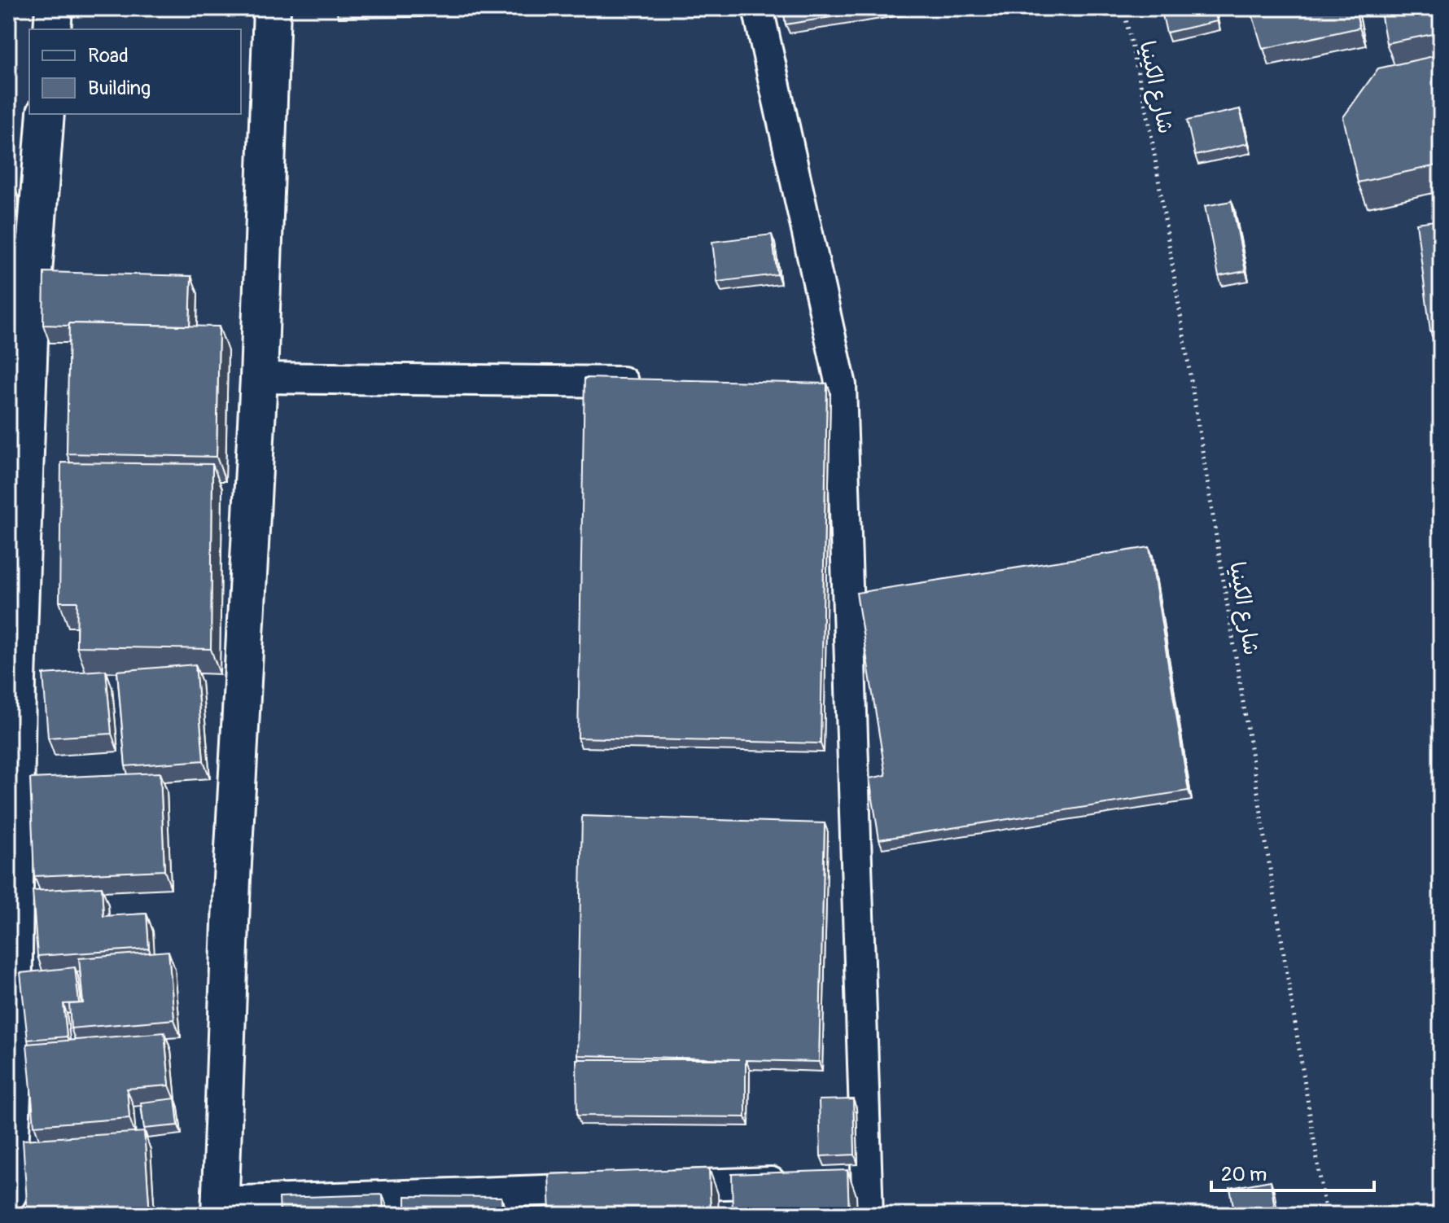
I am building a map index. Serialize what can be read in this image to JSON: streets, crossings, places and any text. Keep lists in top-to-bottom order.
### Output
{
  "streets": {
    "path": ["شارع الكينيا"]
  },
  "legend": ["Road", "Building"],
  "scale_bar": "20 m"
}
